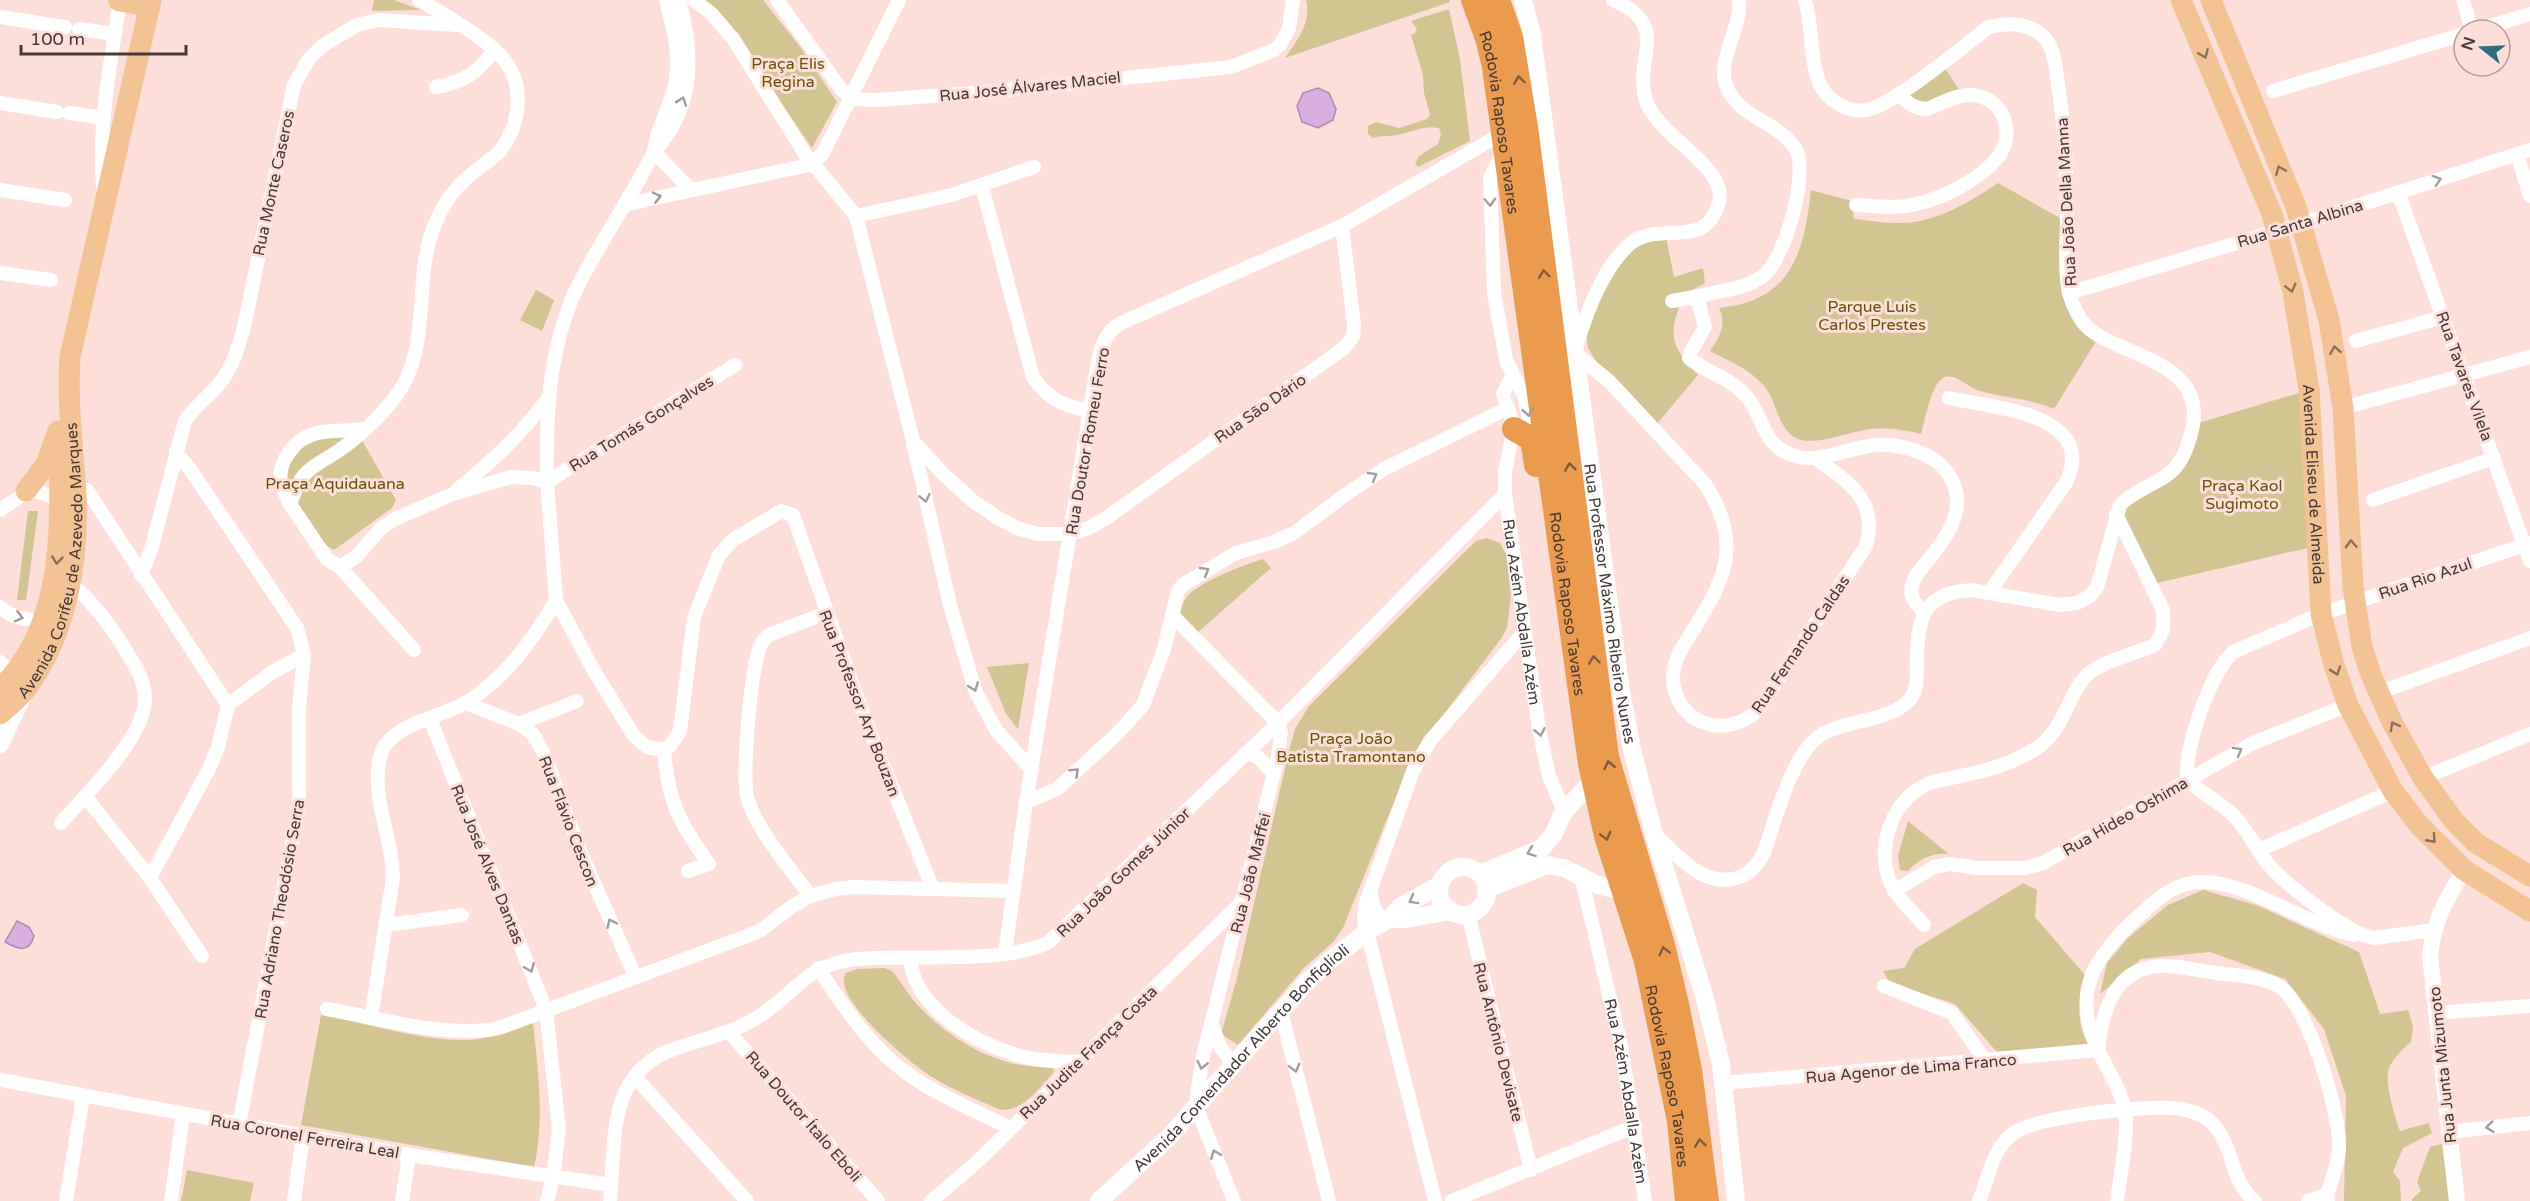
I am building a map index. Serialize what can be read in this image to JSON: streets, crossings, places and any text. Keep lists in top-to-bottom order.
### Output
{
  "streets": {
    "highway": ["Rodovia Raposo Tavares"],
    "main road": [
      "Avenida Eliseu de Almeida",
      "Avenida Corifeu de Azevedo Marques",
      "Rua Professor Máximo Ribeiro Nunes",
      "Avenida Comendador Alberto Bonfiglioli"
    ],
    "street": [
      "Rua José Álvares Maciel",
      "Rua Monte Caseros",
      "Rua João Della Manna",
      "Rua Santa Albina",
      "Rua Tavares Vilela",
      "Rua São Dário",
      "Rua Tomás Gonçalves",
      "Rua Doutor Romeu Ferro",
      "Rua Rio Azul",
      "Rua Azém Abdalla Azém",
      "Rua Fernando Caldas",
      "Rua Professor Ary Bouzan",
      "Rua Hideo Oshima",
      "Rua Flávio Cescon",
      "Rua José Alves Dantas",
      "Rua João Gomes Júnior",
      "Rua João Maffei",
      "Rua Adriano Theodósio Serra",
      "Rua Antônio Devisate",
      "Rua Judite França Costa",
      "Rua Junta Mizumoto",
      "Rua Agenor de Lima Franco",
      "Rua Doutor Ítalo Eboli",
      "Rua Coronel Ferreira Leal"
    ]
  },
  "crossings": [
    ["Rodovia Raposo Tavares", "Rua Doutor Romeu Ferro"],
    ["Rodovia Raposo Tavares", "Rua Azém Abdalla Azém"],
    ["Rua João Della Manna", "Rua Santa Albina"],
    ["Rua Santa Albina", "Rua Tavares Vilela"],
    ["Rua Santa Albina", "Avenida Eliseu de Almeida"],
    ["Rua Tavares Vilela", "Rua Rio Azul"],
    ["Rua São Dário", "Rua Doutor Romeu Ferro"],
    ["Rua Doutor Romeu Ferro", "Rua Azém Abdalla Azém"],
    ["Rua Doutor Romeu Ferro", "Rua João Gomes Júnior"],
    ["Avenida Eliseu de Almeida", "Rua Rio Azul"],
    ["Avenida Eliseu de Almeida", "Rua Hideo Oshima"],
    ["Avenida Eliseu de Almeida", "Rua Junta Mizumoto"],
    ["Rua Rio Azul", "Rua Hideo Oshima"],
    ["Rua Professor Máximo Ribeiro Nunes", "Rua Fernando Caldas"],
    ["Rua Professor Máximo Ribeiro Nunes", "Rua Agenor de Lima Franco"],
    ["Rua Azém Abdalla Azém", "Rua João Gomes Júnior"],
    ["Rua José Alves Dantas", "Rua Coronel Ferreira Leal"],
    ["Rua João Gomes Júnior", "Rua João Maffei"],
    ["Rua João Gomes Júnior", "Rua Doutor Ítalo Eboli"],
    ["Rua João Gomes Júnior", "Rua Coronel Ferreira Leal"],
    ["Rua João Maffei", "Rua Judite França Costa"],
    ["Rua João Maffei", "Avenida Comendador Alberto Bonfiglioli"],
    ["Rua Adriano Theodósio Serra", "Rua Coronel Ferreira Leal"],
    ["Rua Antônio Devisate", "Avenida Comendador Alberto Bonfiglioli"]
  ],
  "one_way": ["Rua Azém Abdalla Azém", "Rua José Alves Dantas"],
  "parks": [
    "Praça Elis Regina",
    "Parque Luis Carlos Prestes",
    "Praça Aquidauana",
    "Praça Kaol Sugimoto",
    "Praça João Batista Tramontano"
  ],
  "scale_bar": "100 m",
  "north": "left"
}
